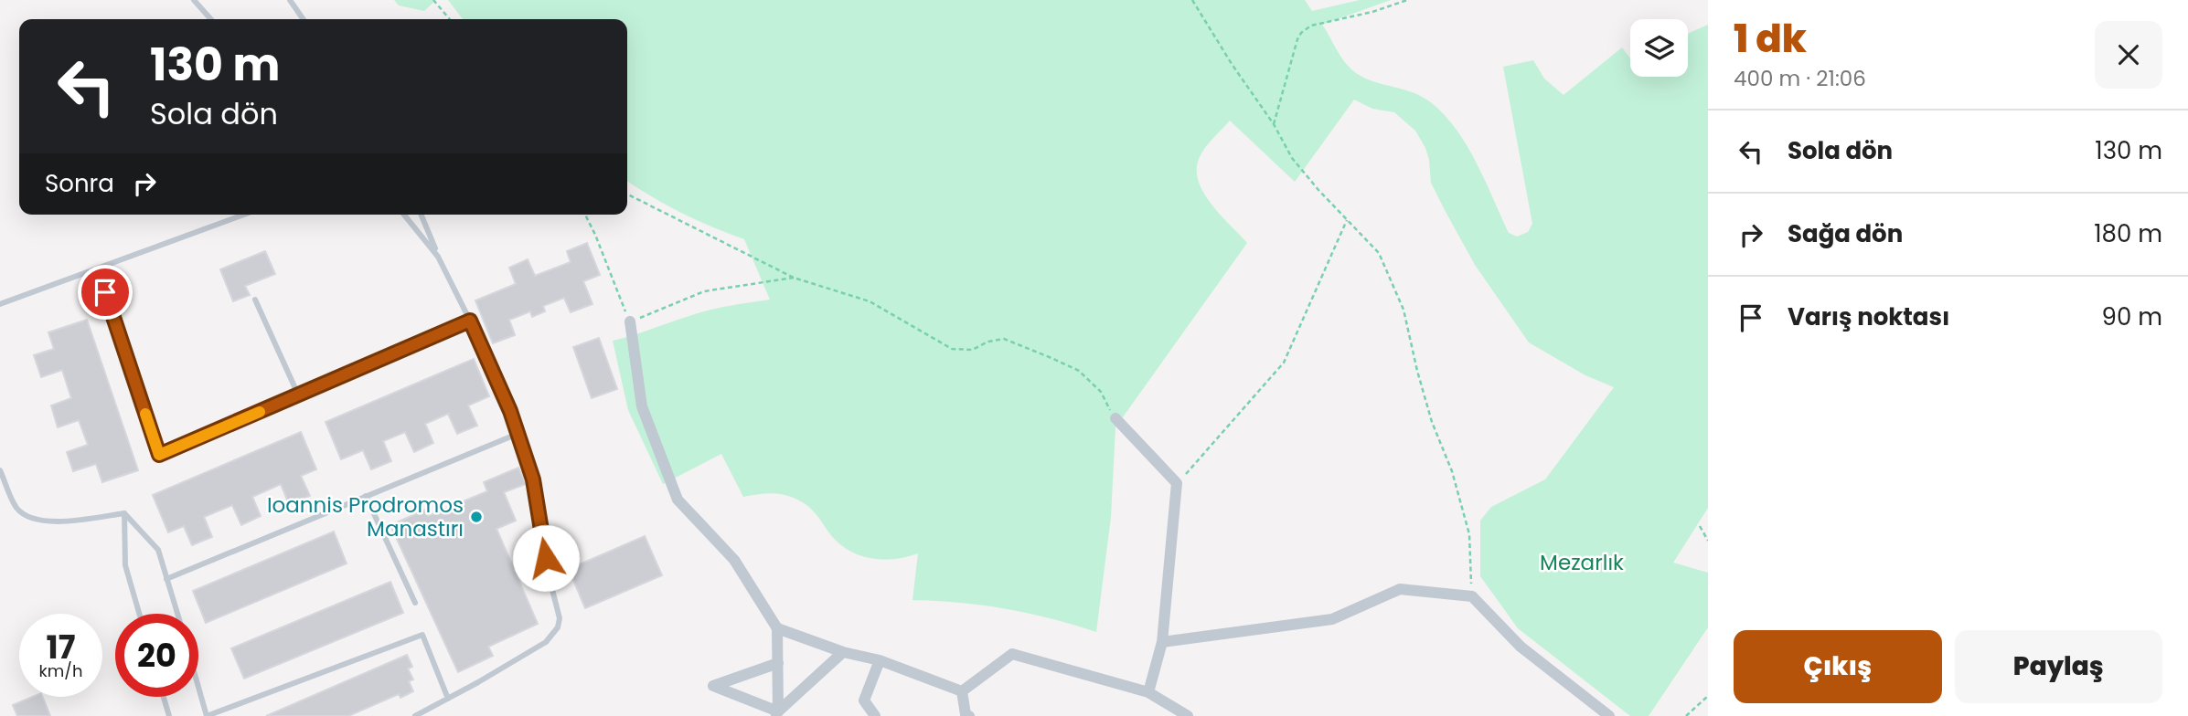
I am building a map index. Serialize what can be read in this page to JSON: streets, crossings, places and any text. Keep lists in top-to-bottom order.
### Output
{
  "parks": ["Mezarlık"],
  "places": ["Ioannis Prodromos Manastırı"],
  "page": {
    "heading": ["1 dk", "400 m · 21:06"],
    "turn": ["130 m", "Sola dön"],
    "list": [
      {
        "name": "Sola dön",
        "value": "130 m"
      },
      {
        "name": "Sağa dön",
        "value": "180 m"
      },
      {
        "name": "Varış noktası",
        "value": "90 m"
      }
    ],
    "then": "Sonra",
    "speed": "17 km/h",
    "limit": "20",
    "buttons": ["Çıkış", "Paylaş"]
  }
}
